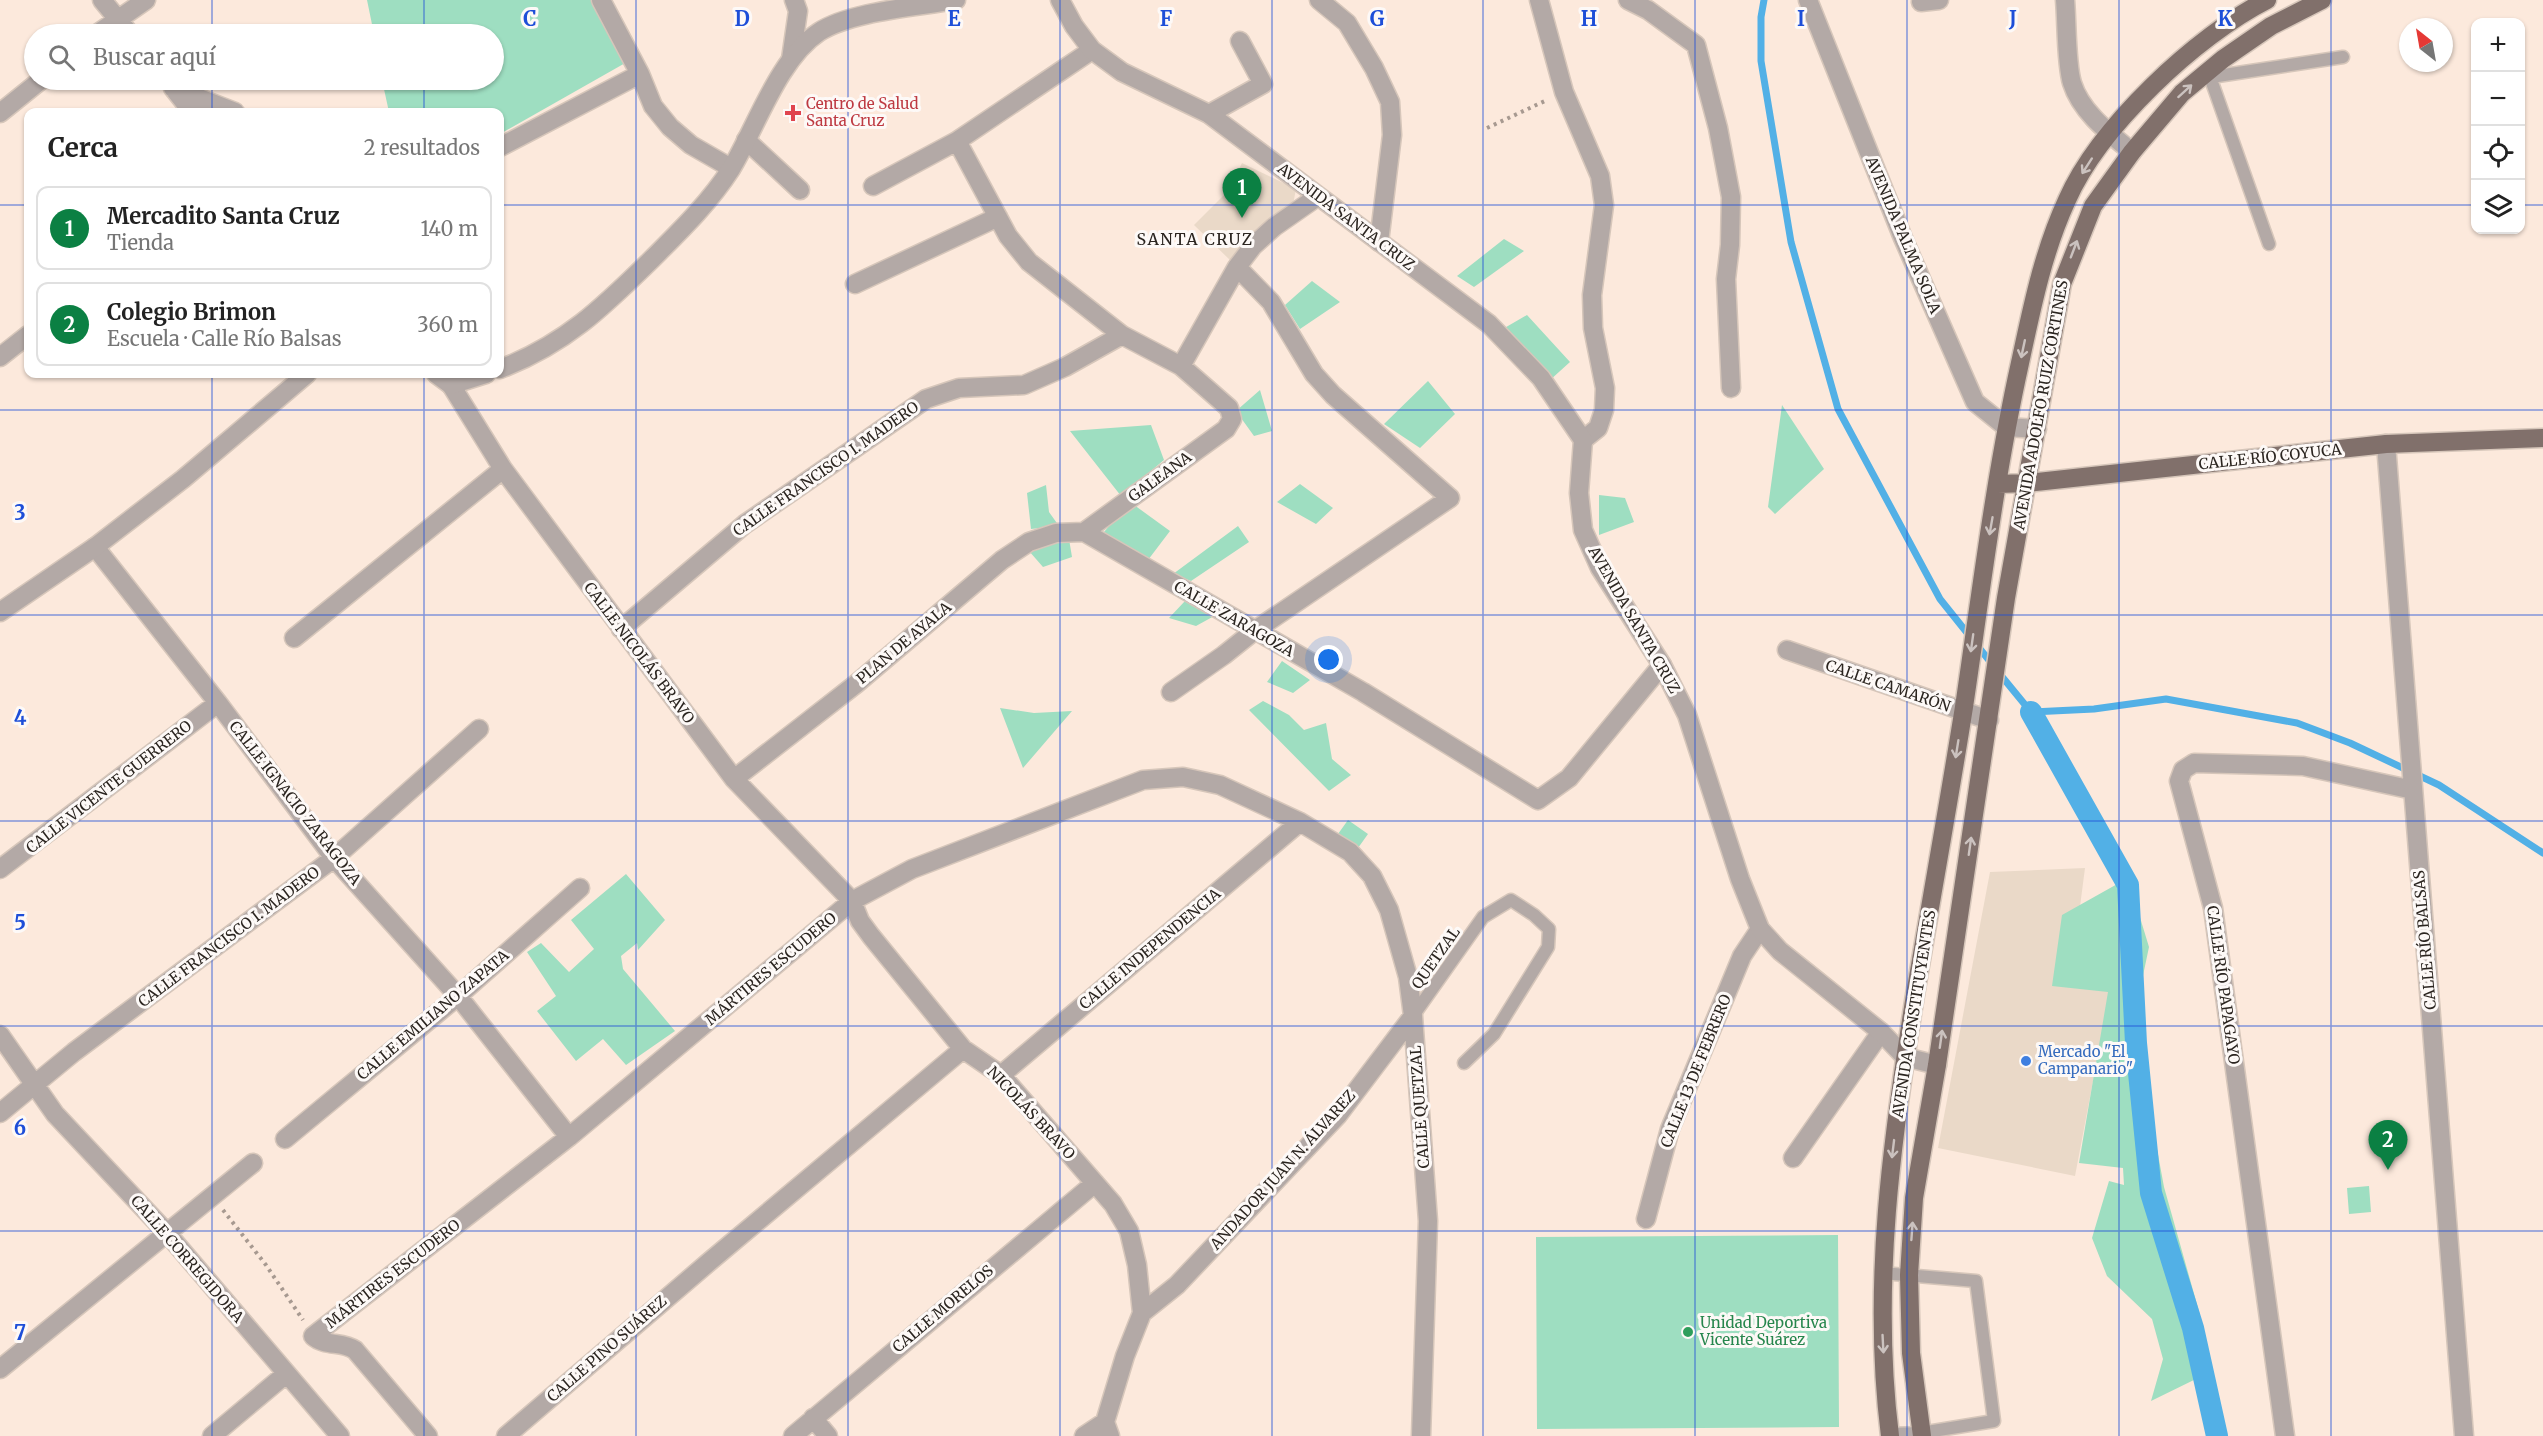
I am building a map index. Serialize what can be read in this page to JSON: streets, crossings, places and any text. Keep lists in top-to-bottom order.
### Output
{
  "streets": {
    "main road": ["AVENIDA ADOLFO RUIZ CORTINES", "CALLE RÍO COYUCA", "AVENIDA CONSTITUYENTES"],
    "street": [
      "AVENIDA SANTA CRUZ",
      "AVENIDA PALMA SOLA",
      "CALLE FRANCISCO I. MADERO",
      "GALEANA",
      "CALLE ZARAGOZA",
      "PLAN DE AYALA",
      "CALLE NICOLÁS BRAVO",
      "CALLE CAMARÓN",
      "CALLE VICENTE GUERRERO",
      "CALLE IGNACIO ZARAGOZA",
      "CALLE RÍO BALSAS",
      "CALLE INDEPENDENCIA",
      "MÁRTIRES ESCUDERO",
      "CALLE RÍO PAPAGAYO",
      "CALLE EMILIANO ZAPATA",
      "CALLE 13 DE FEBRERO",
      "CALLE QUETZAL",
      "NICOLÁS BRAVO",
      "ANDADOR JUAN N. ÁLVAREZ",
      "CALLE CORREGIDORA",
      "CALLE MORELOS",
      "CALLE PINO SUÁREZ"
    ],
    "lane": ["QUETZAL"]
  },
  "crossings": [
    ["AVENIDA SANTA CRUZ", "CALLE ZARAGOZA"],
    ["AVENIDA SANTA CRUZ", "AVENIDA CONSTITUYENTES"],
    ["AVENIDA SANTA CRUZ", "CALLE 13 DE FEBRERO"],
    ["AVENIDA PALMA SOLA", "AVENIDA ADOLFO RUIZ CORTINES"],
    ["AVENIDA ADOLFO RUIZ CORTINES", "CALLE RÍO COYUCA"],
    ["AVENIDA ADOLFO RUIZ CORTINES", "AVENIDA CONSTITUYENTES"],
    ["CALLE RÍO COYUCA", "CALLE RÍO BALSAS"],
    ["CALLE FRANCISCO I. MADERO", "CALLE NICOLÁS BRAVO"],
    ["CALLE FRANCISCO I. MADERO", "CALLE IGNACIO ZARAGOZA"],
    ["CALLE FRANCISCO I. MADERO", "CALLE CORREGIDORA"],
    ["GALEANA", "CALLE ZARAGOZA"],
    ["GALEANA", "PLAN DE AYALA"],
    ["CALLE ZARAGOZA", "PLAN DE AYALA"],
    ["PLAN DE AYALA", "CALLE NICOLÁS BRAVO"],
    ["CALLE NICOLÁS BRAVO", "MÁRTIRES ESCUDERO"],
    ["CALLE NICOLÁS BRAVO", "NICOLÁS BRAVO"],
    ["CALLE CAMARÓN", "AVENIDA CONSTITUYENTES"],
    ["CALLE VICENTE GUERRERO", "CALLE IGNACIO ZARAGOZA"],
    ["CALLE IGNACIO ZARAGOZA", "MÁRTIRES ESCUDERO"],
    ["CALLE IGNACIO ZARAGOZA", "CALLE EMILIANO ZAPATA"],
    ["CALLE RÍO BALSAS", "CALLE RÍO PAPAGAYO"],
    ["CALLE INDEPENDENCIA", "MÁRTIRES ESCUDERO"],
    ["CALLE INDEPENDENCIA", "CALLE QUETZAL"],
    ["CALLE INDEPENDENCIA", "NICOLÁS BRAVO"],
    ["QUETZAL", "CALLE QUETZAL"],
    ["QUETZAL", "ANDADOR JUAN N. ÁLVAREZ"],
    ["MÁRTIRES ESCUDERO", "CALLE QUETZAL"],
    ["MÁRTIRES ESCUDERO", "NICOLÁS BRAVO"],
    ["CALLE QUETZAL", "ANDADOR JUAN N. ÁLVAREZ"],
    ["NICOLÁS BRAVO", "ANDADOR JUAN N. ÁLVAREZ"],
    ["NICOLÁS BRAVO", "CALLE MORELOS"],
    ["NICOLÁS BRAVO", "CALLE PINO SUÁREZ"]
  ],
  "districts": ["SANTA CRUZ"],
  "places": {
    "health": ["Centro de Salud Santa Cruz"],
    "other": ["Mercado \"El Campanario\"", "Unidad Deportiva Vicente Suárez"]
  },
  "north": "top left",
  "page": {
    "map_buttons": ["+", "−"],
    "search": "Buscar aquí",
    "heading": ["Cerca", "2 resultados"],
    "pins": ["1", "2"],
    "list": [
      {
        "mark": "1",
        "name": "Mercadito Santa Cruz",
        "note": "Tienda",
        "value": "140 m"
      },
      {
        "mark": "2",
        "name": "Colegio Brimon",
        "note": "Escuela · Calle Río Balsas",
        "value": "360 m"
      }
    ]
  },
  "grid": {
    "columns": [
      "C",
      "D",
      "E",
      "F",
      "G",
      "H",
      "I",
      "J",
      "K"
    ],
    "rows": [
      "3",
      "4",
      "5",
      "6",
      "7"
    ]
  }
}
